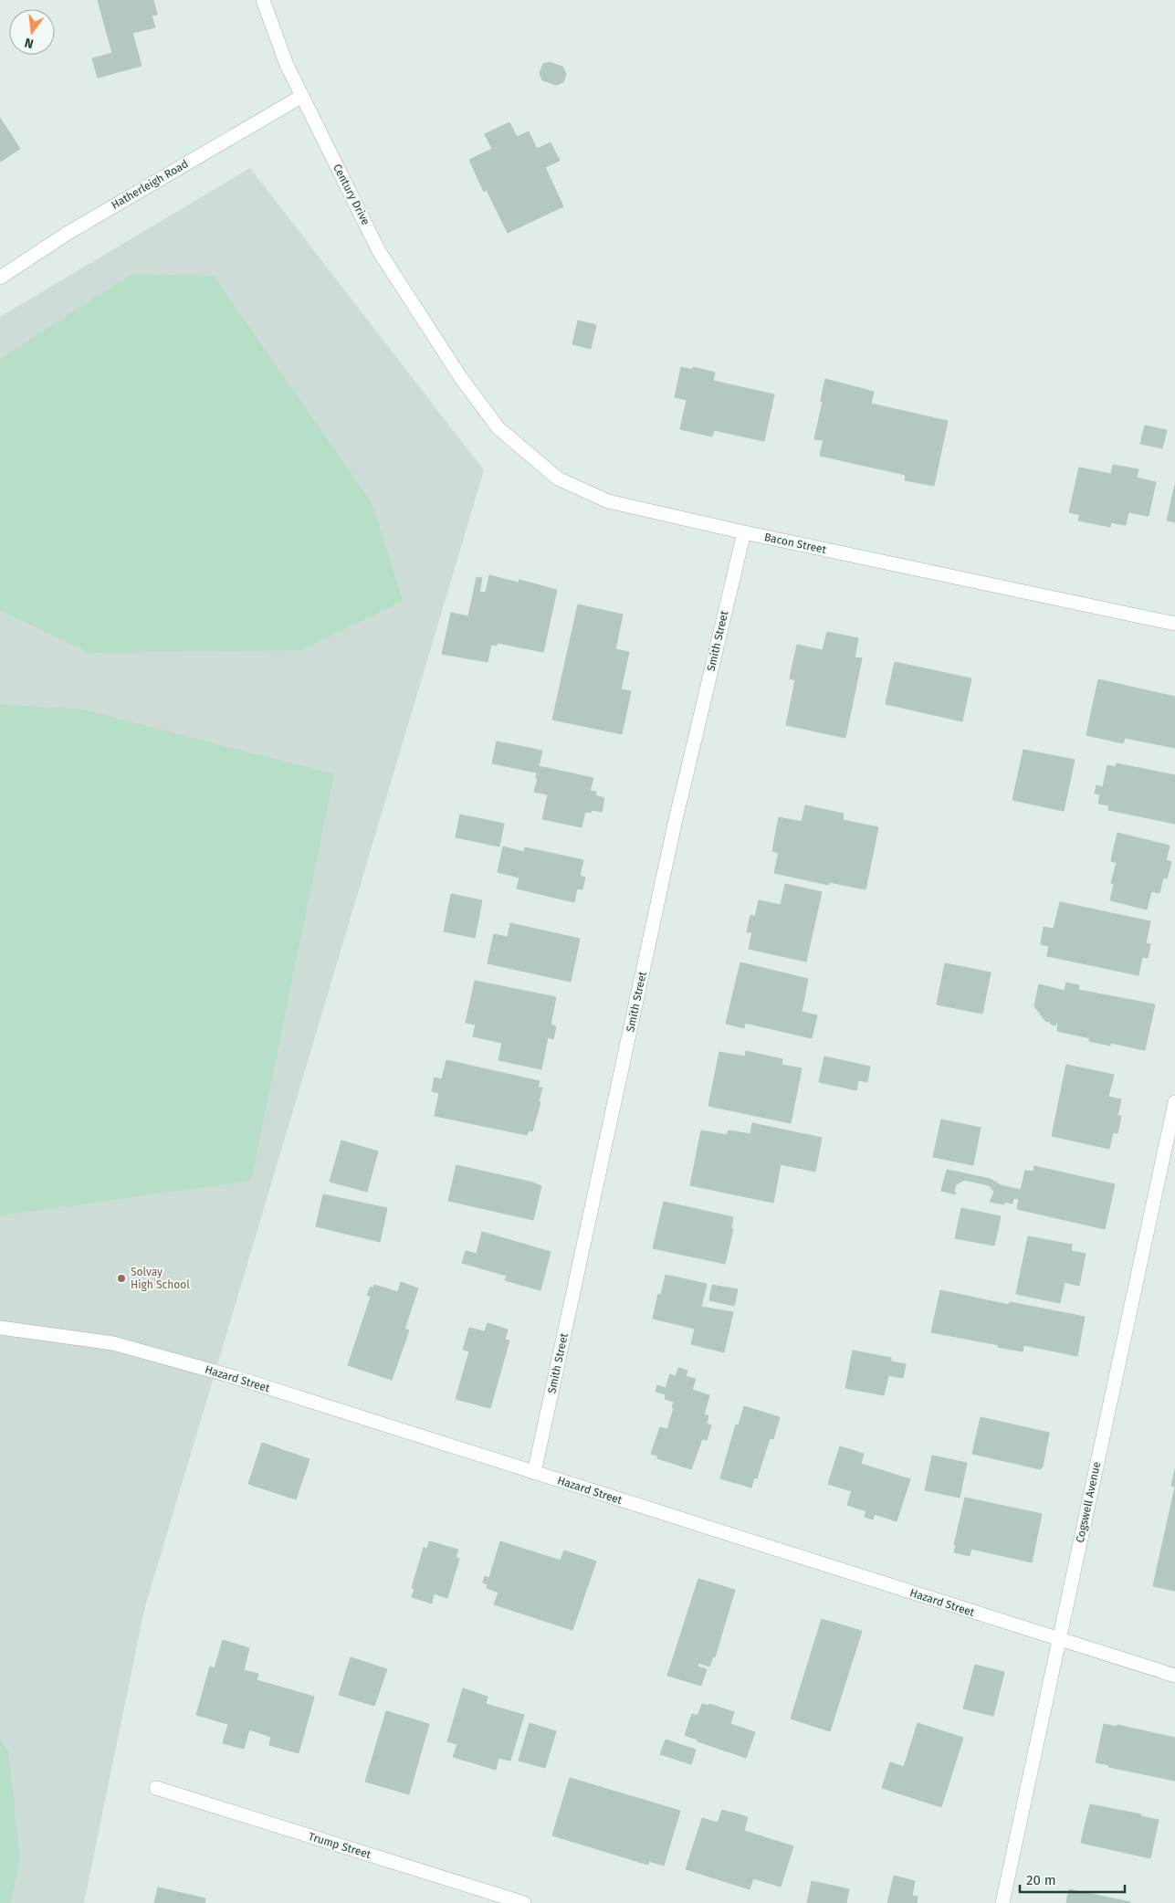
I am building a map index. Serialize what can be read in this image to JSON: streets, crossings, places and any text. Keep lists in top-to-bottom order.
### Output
{
  "streets": {
    "street": [
      "Hatherleigh Road",
      "Century Drive",
      "Bacon Street",
      "Smith Street",
      "Hazard Street",
      "Cogswell Avenue",
      "Trump Street"
    ]
  },
  "crossings": [
    ["Hatherleigh Road", "Century Drive"],
    ["Century Drive", "Bacon Street"],
    ["Bacon Street", "Smith Street"],
    ["Smith Street", "Hazard Street"],
    ["Hazard Street", "Cogswell Avenue"]
  ],
  "places": ["Solvay High School"],
  "scale_bar": "20 m",
  "north": "bottom"
}
